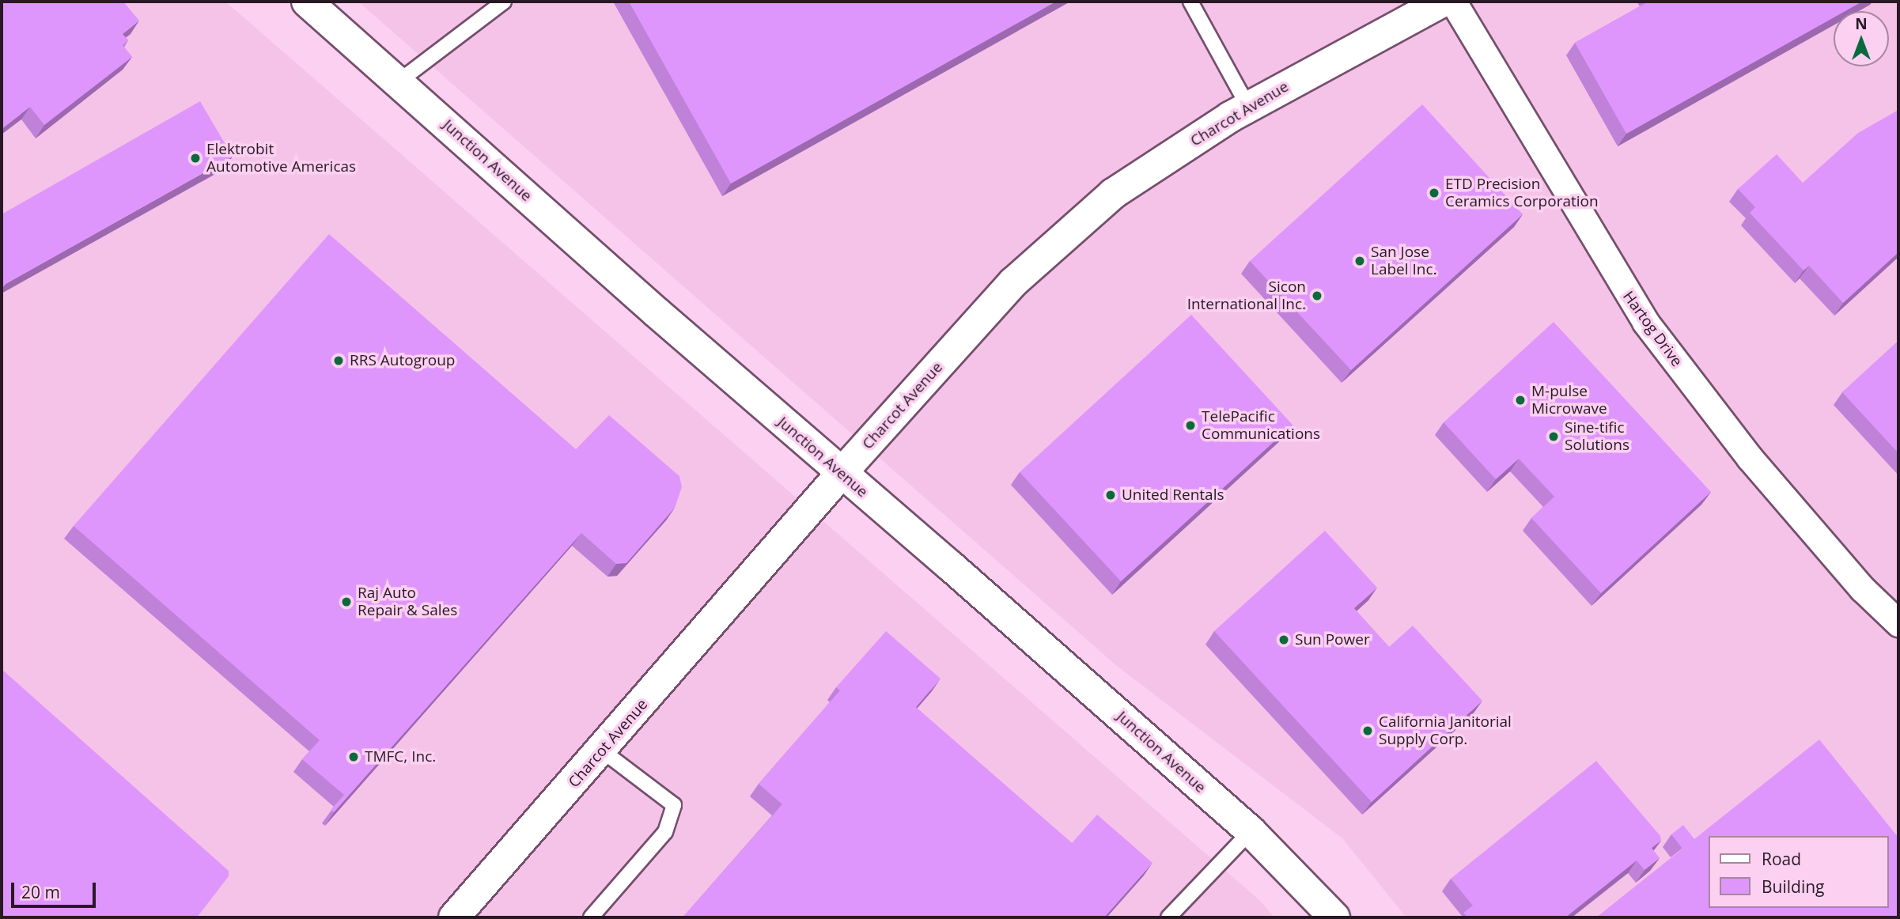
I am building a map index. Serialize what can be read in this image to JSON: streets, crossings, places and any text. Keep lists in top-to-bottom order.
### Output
{
  "streets": {
    "street": ["Charcot Avenue", "Junction Avenue", "Hartog Drive"]
  },
  "crossings": [
    ["Charcot Avenue", "Junction Avenue"]
  ],
  "places": [
    "Elektrobit Automotive Americas",
    "ETD Precision Ceramics Corporation",
    "San Jose Label Inc.",
    "Sicon International Inc.",
    "RRS Autogroup",
    "M-pulse Microwave",
    "TelePacific Communications",
    "Sine-tific Solutions",
    "United Rentals",
    "Raj Auto Repair & Sales",
    "Sun Power",
    "California Janitorial Supply Corp.",
    "TMFC, Inc."
  ],
  "legend": ["Road", "Building"],
  "scale_bar": "20 m",
  "north": "top"
}
